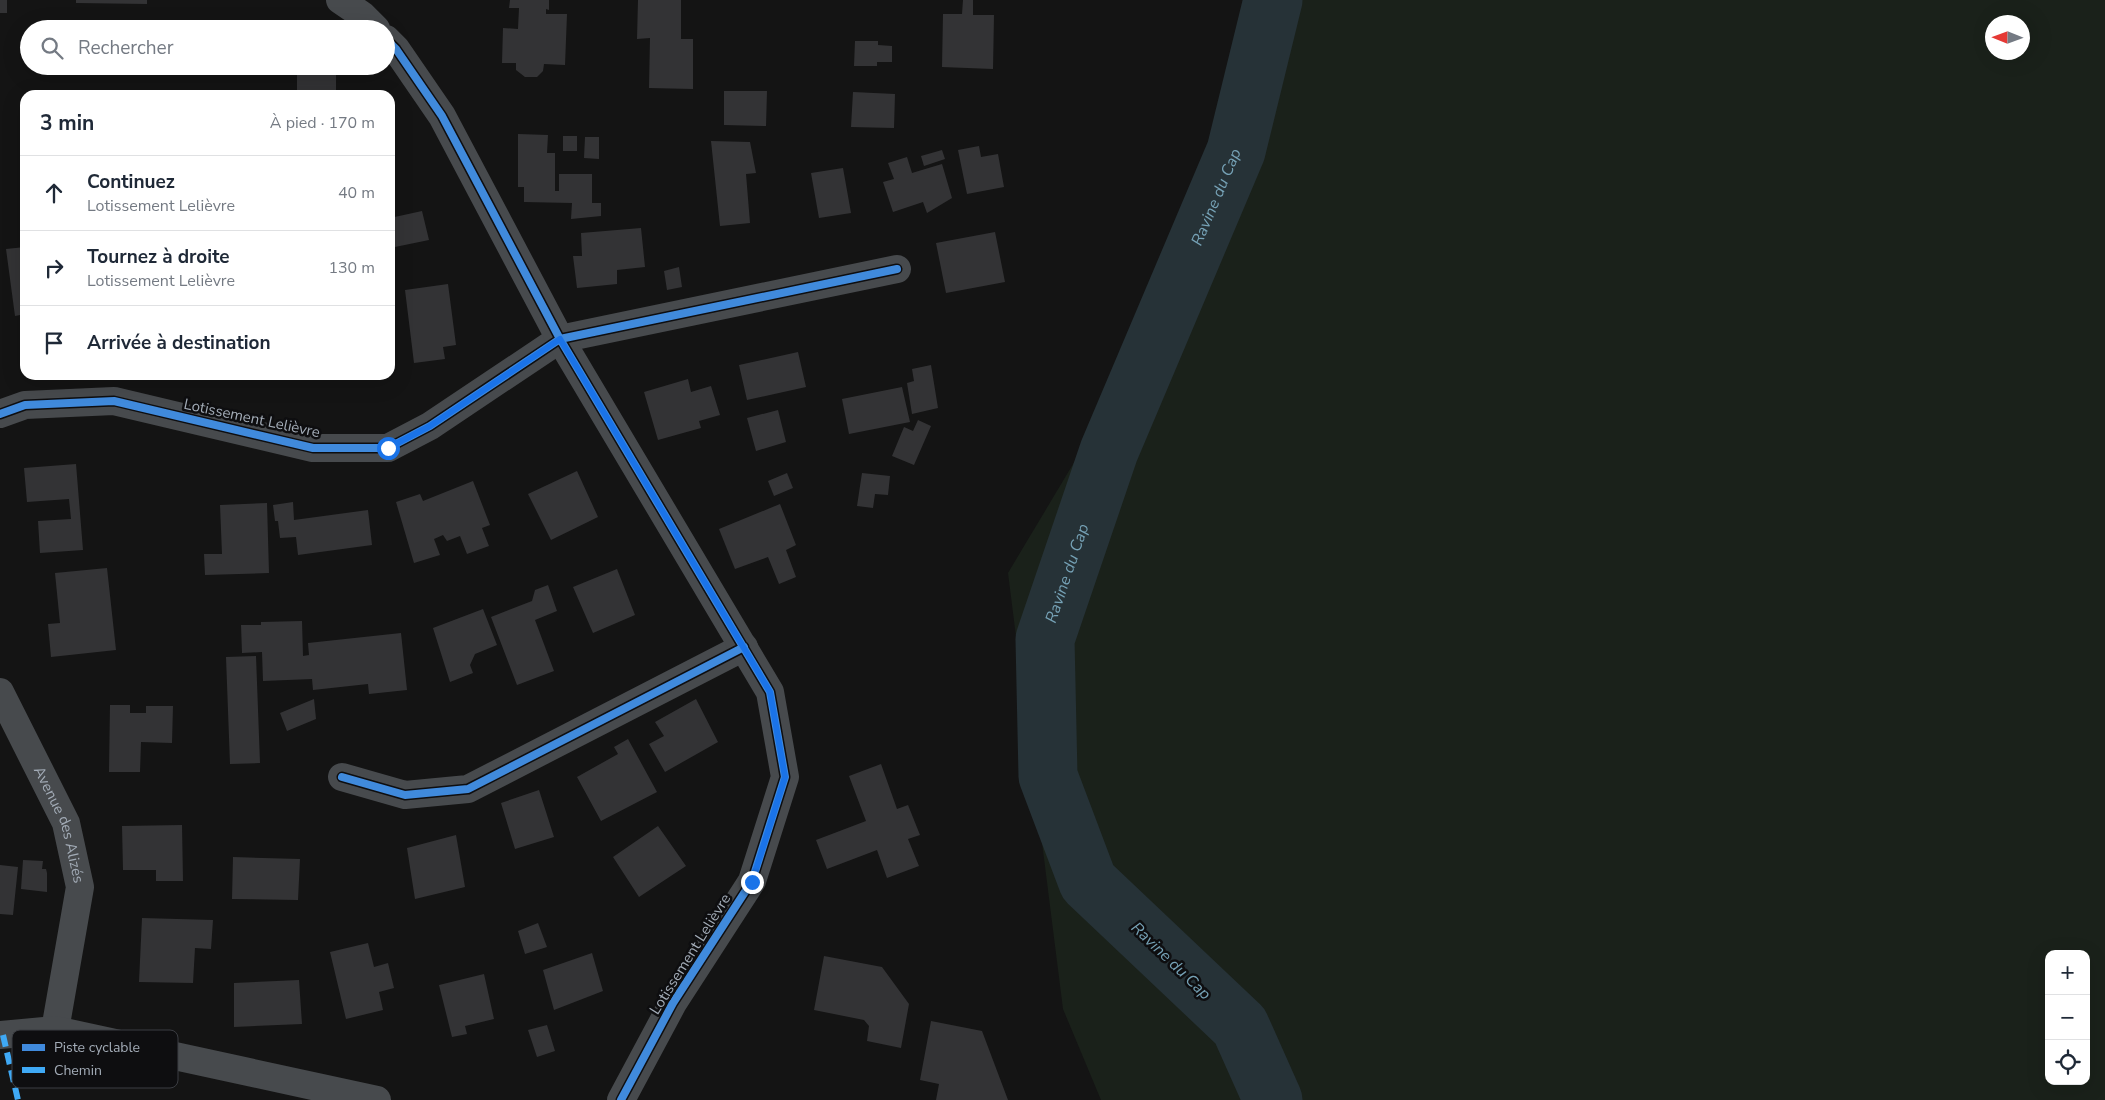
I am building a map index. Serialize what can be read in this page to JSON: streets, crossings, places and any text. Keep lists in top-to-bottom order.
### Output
{
  "streets": {
    "street": ["Lotissement Lelièvre", "Avenue des Alizés"]
  },
  "water": ["Ravine du Cap"],
  "legend": ["Piste cyclable", "Chemin"],
  "north": "left",
  "page": {
    "search": "Rechercher",
    "heading": ["3 min", "À pied · 170 m"],
    "list": [
      ["Continuez", "Lotissement Lelièvre", "40 m"],
      ["Tournez à droite", "Lotissement Lelièvre", "130 m"],
      "Arrivée à destination"
    ],
    "map_buttons": ["+", "−"]
  }
}
